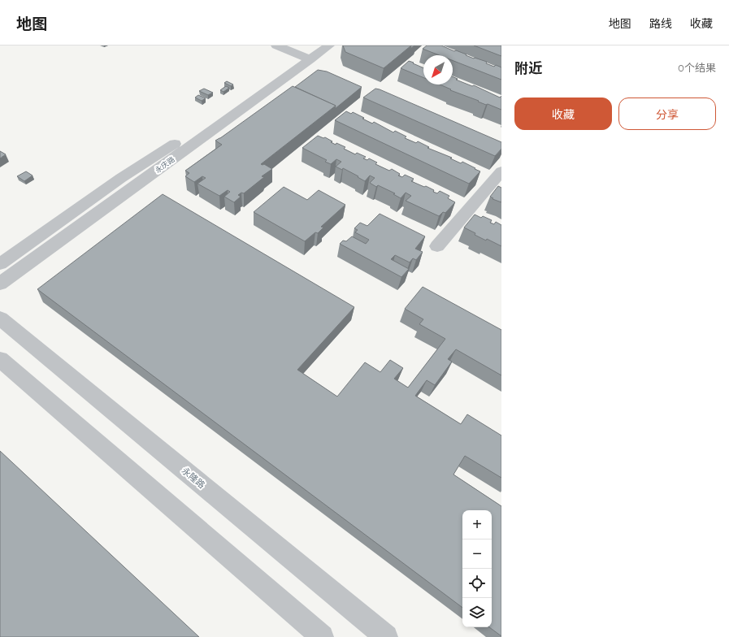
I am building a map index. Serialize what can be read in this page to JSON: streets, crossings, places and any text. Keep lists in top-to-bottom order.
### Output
{
  "streets": {
    "street": ["永庆路", "永隆路"]
  },
  "north": "bottom left",
  "page": {
    "header": "地图",
    "nav": ["地图", "路线", "收藏"],
    "heading": ["附近", "0个结果"],
    "buttons": ["收藏", "分享"],
    "map_buttons": ["+", "−"]
  }
}
